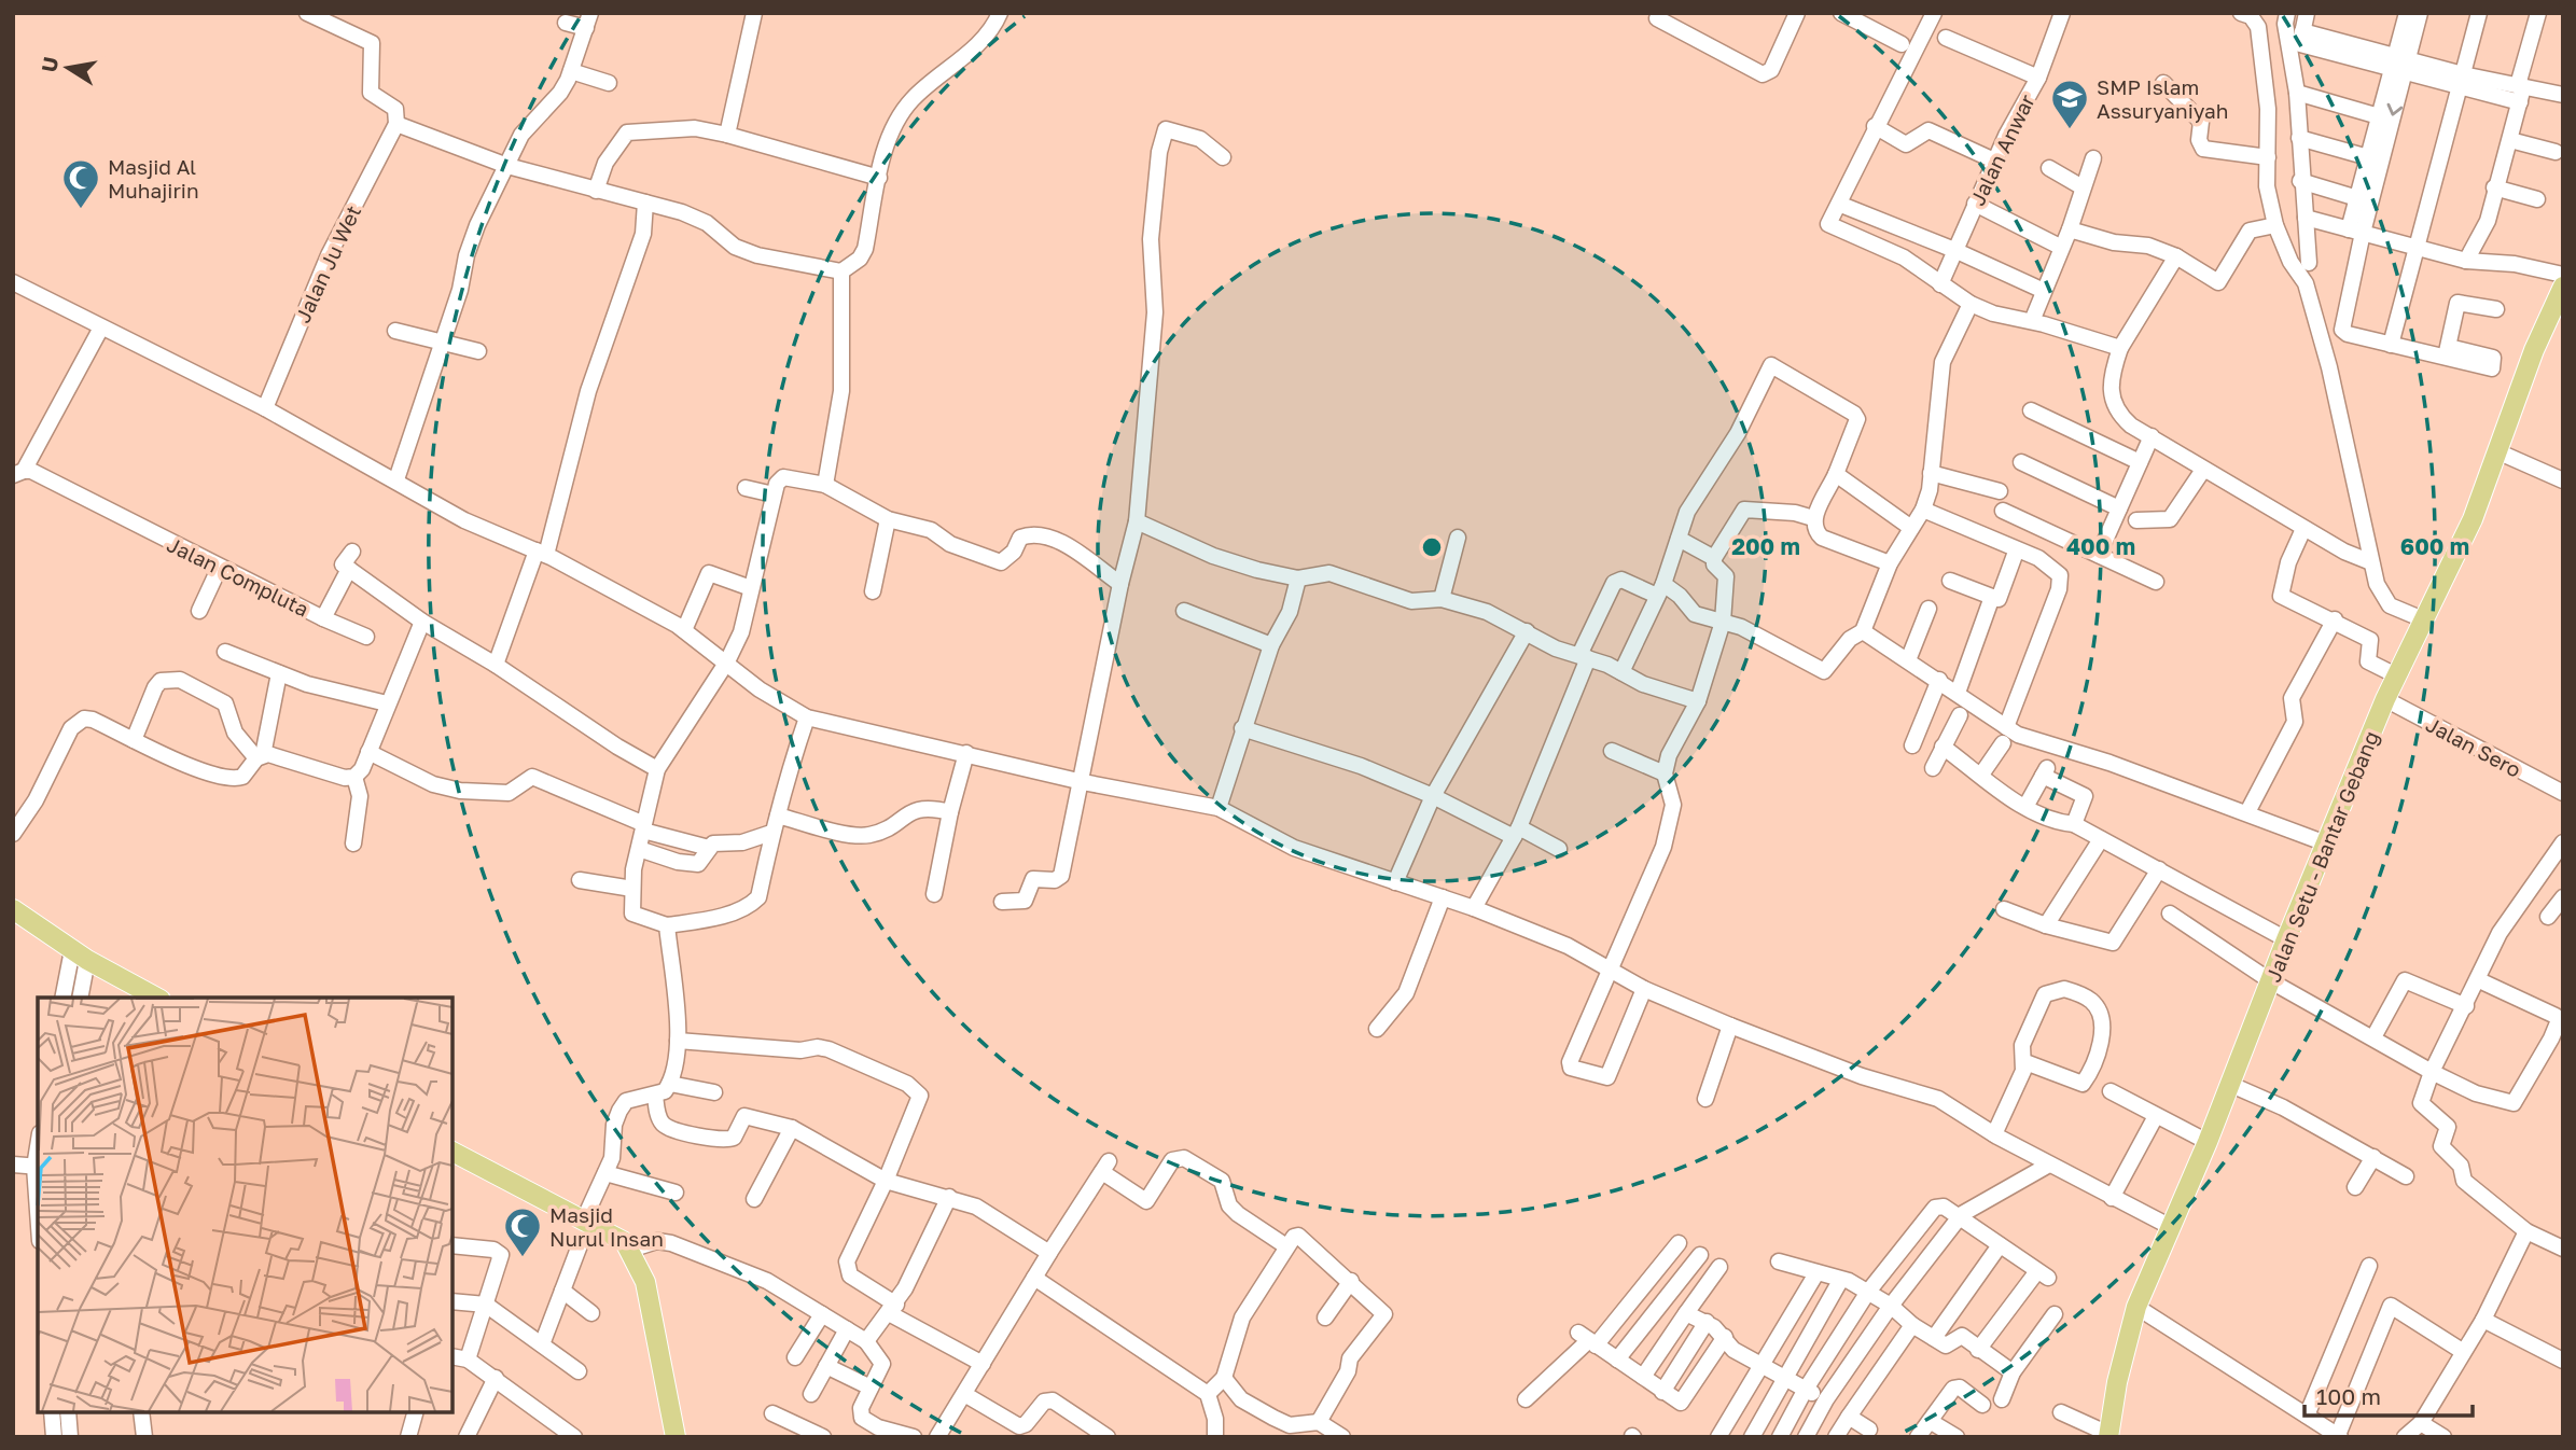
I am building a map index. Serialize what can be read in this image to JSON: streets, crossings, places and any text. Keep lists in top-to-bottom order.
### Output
{
  "streets": {
    "main road": ["Jalan Setu - Bantar Gebang"],
    "street": [
      "Jalan Anwar",
      "Jalan Ju Wet",
      "Jalan Compluta",
      "Jalan Sero"
    ]
  },
  "crossings": [
    ["Jalan Sero", "Jalan Setu - Bantar Gebang"]
  ],
  "places": {
    "school or university": ["SMP Islam Assuryaniyah"],
    "mosque": ["Masjid Al Muhajirin", "Masjid Nurul Insan"]
  },
  "scale_bar": "100 m",
  "north": "left",
  "rings": ["200 m", "400 m", "600 m"]
}
